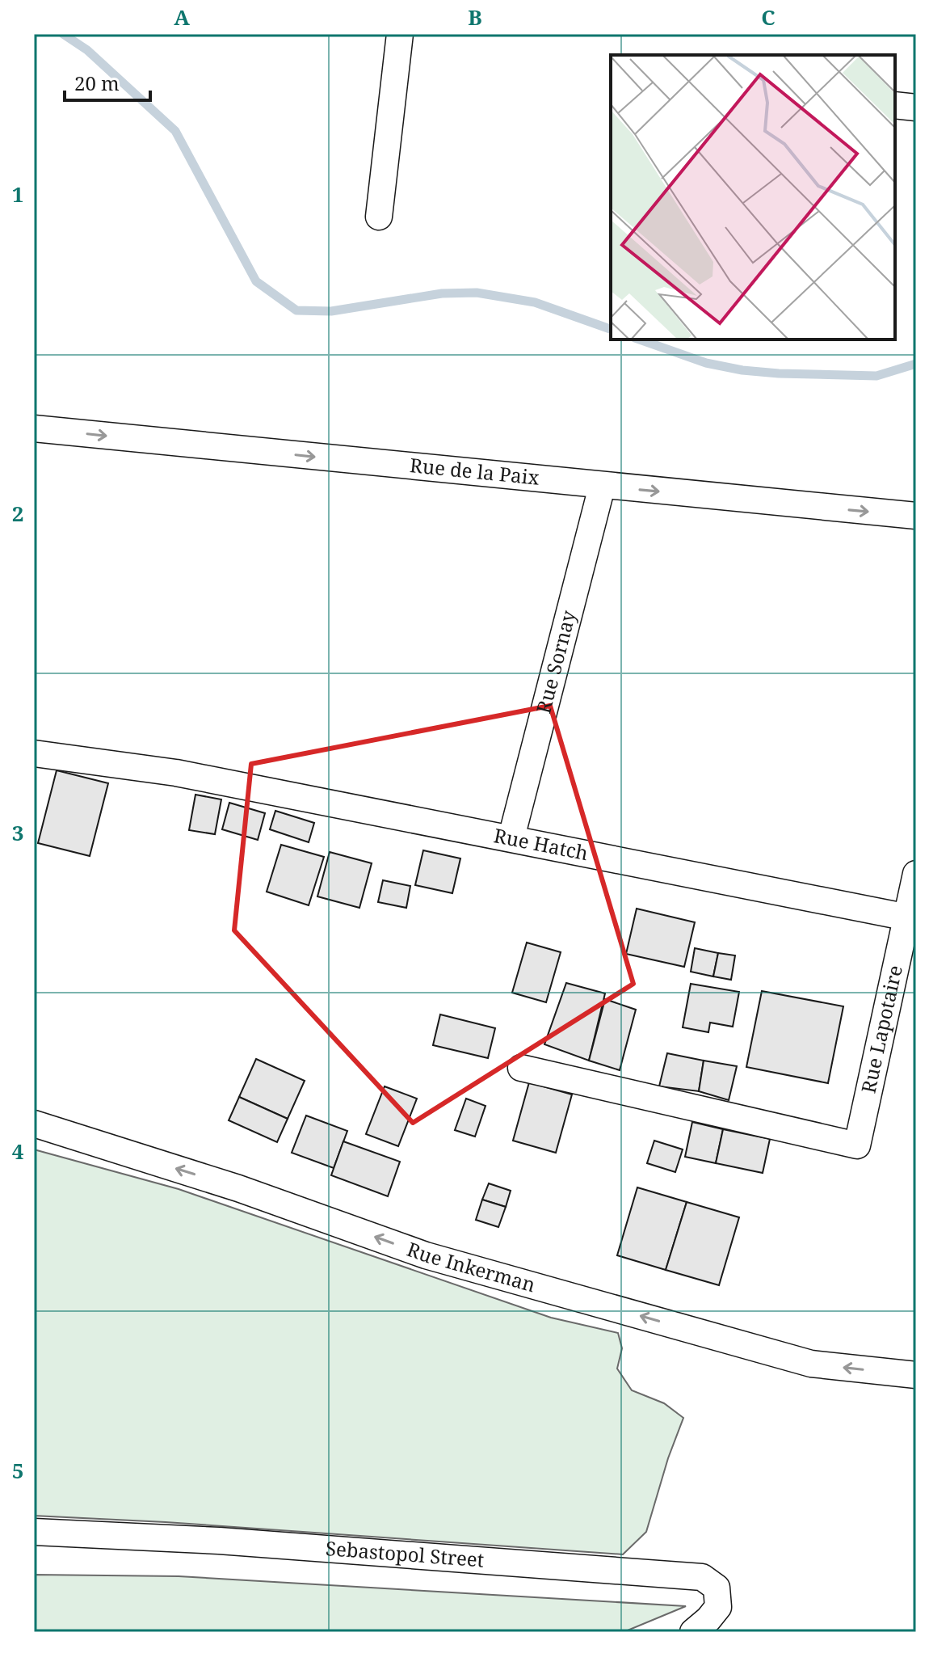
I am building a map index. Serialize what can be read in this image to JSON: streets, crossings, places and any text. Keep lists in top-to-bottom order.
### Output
{
  "streets": {
    "street": [
      "Rue de la Paix",
      "Rue Sornay",
      "Rue Hatch",
      "Rue Lapotaire",
      "Rue Inkerman",
      "Sebastopol Street"
    ]
  },
  "crossings": [
    ["Rue de la Paix", "Rue Sornay"],
    ["Rue Sornay", "Rue Hatch"],
    ["Rue Hatch", "Rue Lapotaire"]
  ],
  "one_way": ["Rue de la Paix", "Rue Inkerman"],
  "scale_bar": "20 m",
  "grid": {
    "columns": ["A", "B", "C"],
    "rows": [
      "1",
      "2",
      "3",
      "4",
      "5"
    ]
  }
}
